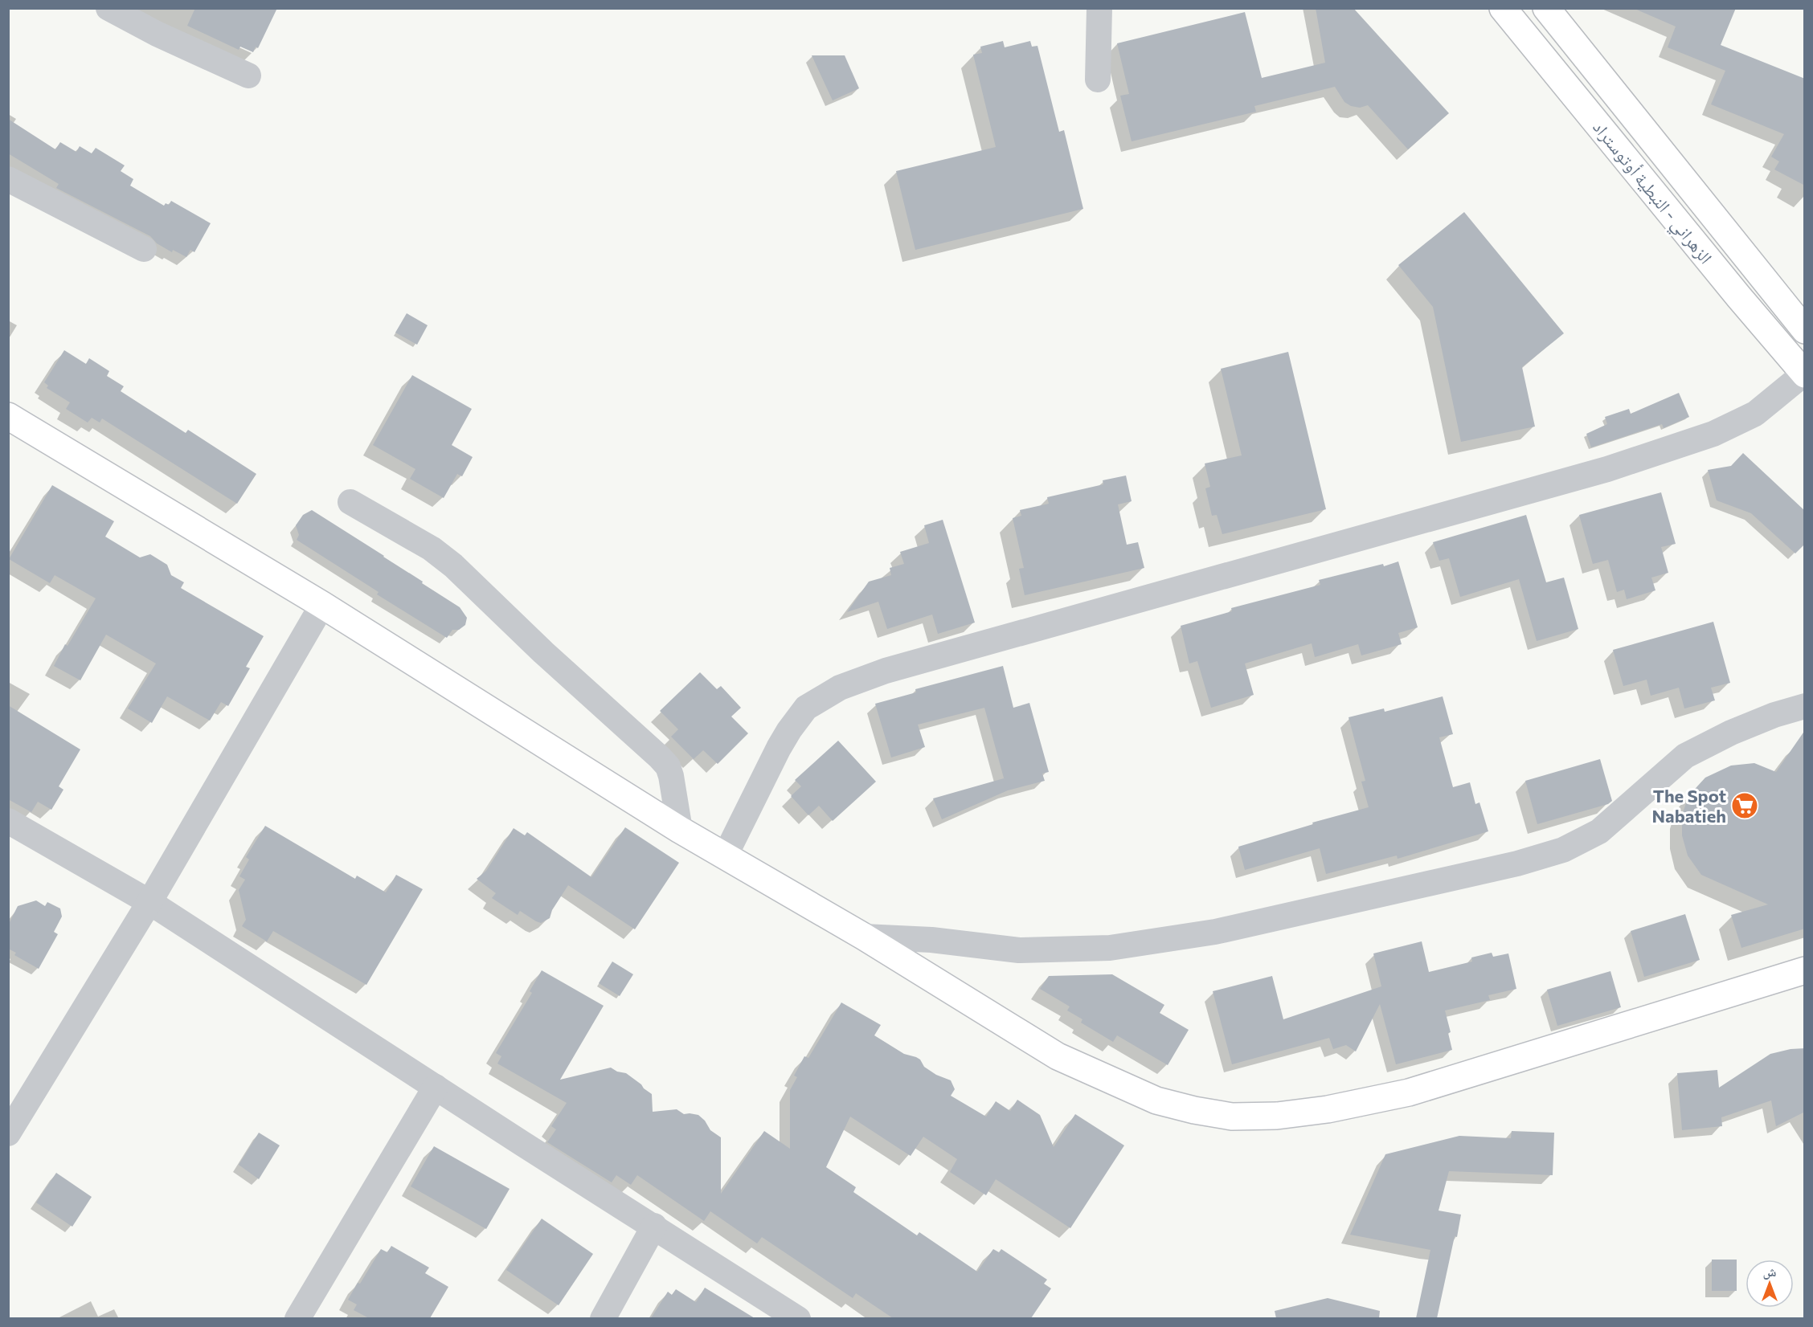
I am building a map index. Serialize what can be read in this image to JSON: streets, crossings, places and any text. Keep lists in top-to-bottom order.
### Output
{
  "streets": {
    "main road": ["الزهراني - النبطية أوتوستراد"]
  },
  "places": {
    "supermarket": ["The Spot Nabatieh"]
  },
  "north": "top"
}
